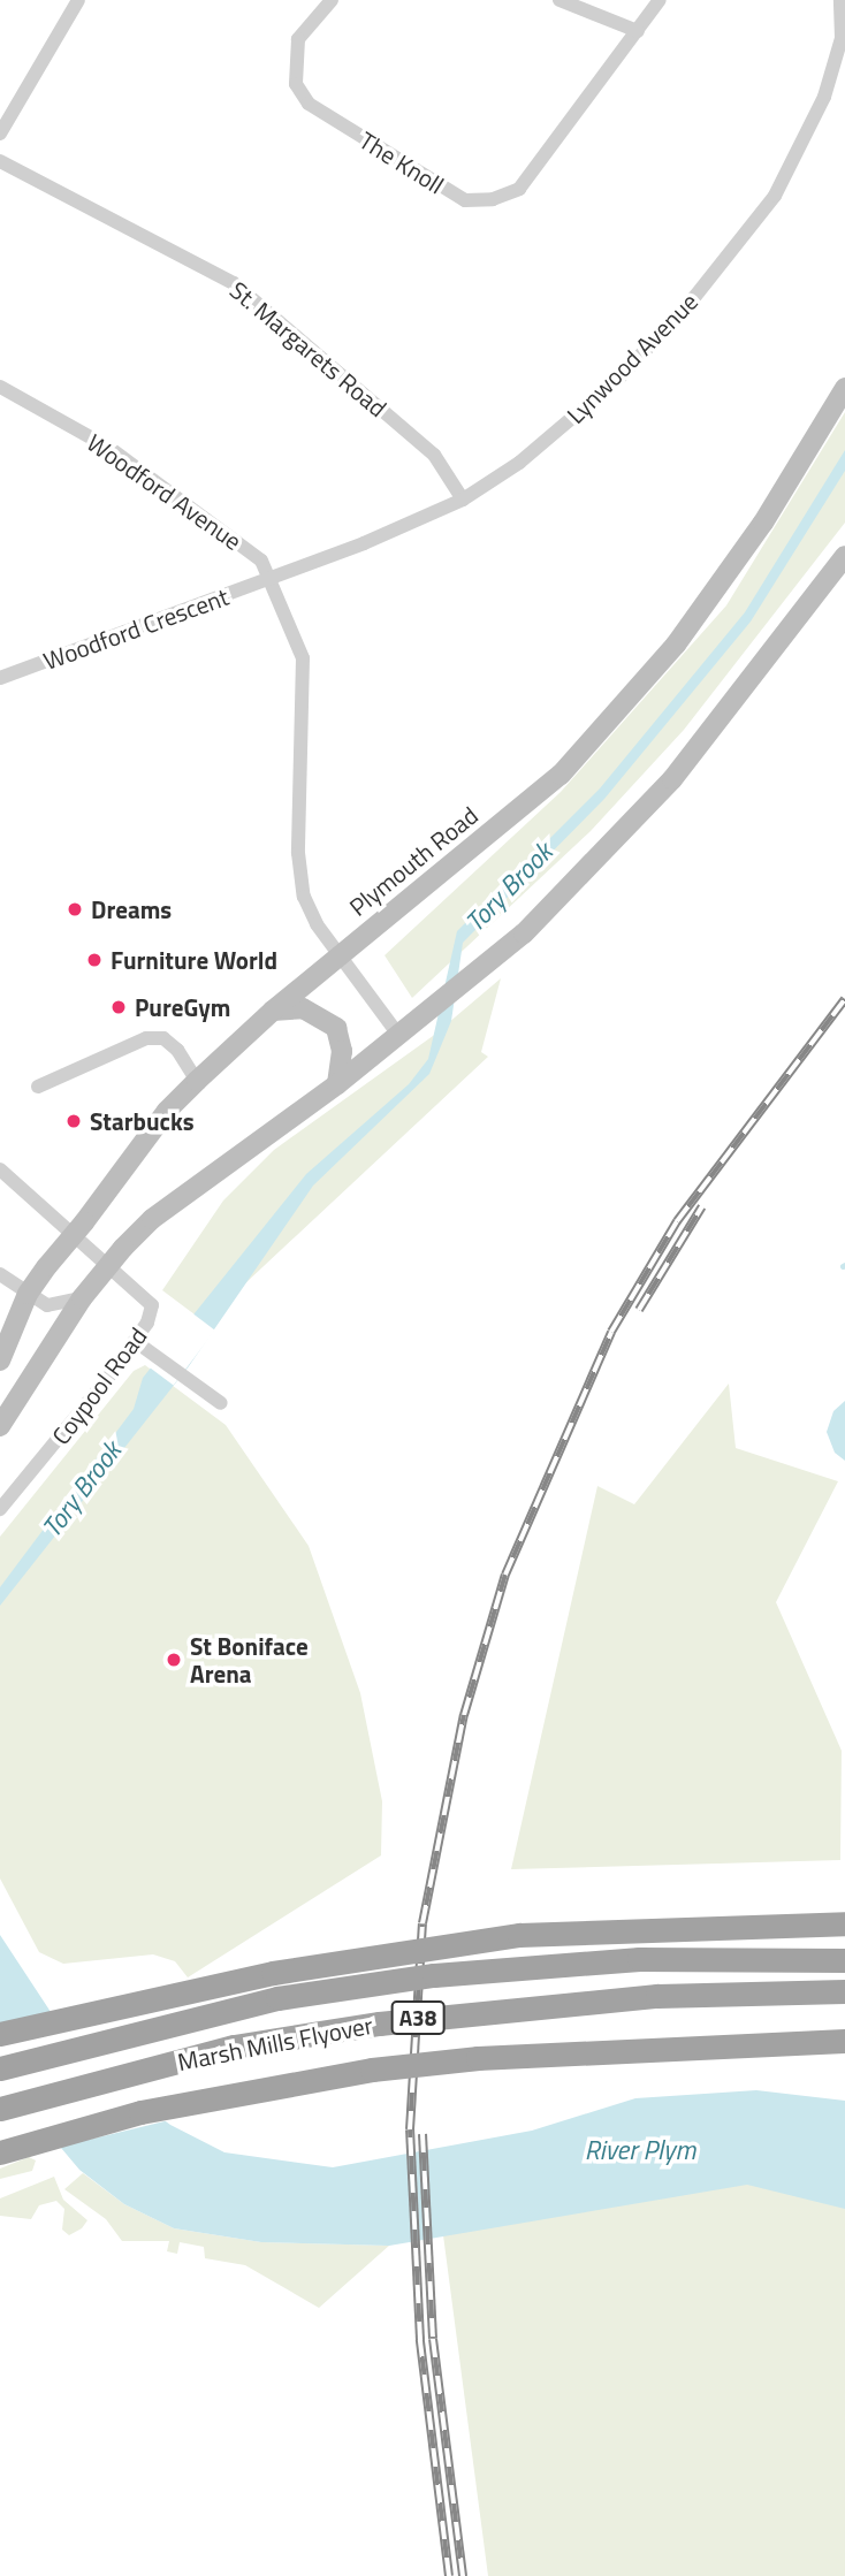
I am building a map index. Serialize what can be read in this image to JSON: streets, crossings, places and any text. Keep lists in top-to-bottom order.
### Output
{
  "streets": {
    "highway": ["A38", "Marsh Mills Flyover"],
    "main road": ["Plymouth Road"],
    "street": [
      "The Knoll",
      "St. Margarets Road",
      "Lynwood Avenue",
      "Woodford Avenue",
      "Woodford Crescent",
      "Coypool Road"
    ]
  },
  "crossings": [
    ["St. Margarets Road", "Lynwood Avenue"],
    ["Lynwood Avenue", "Woodford Avenue"],
    ["Lynwood Avenue", "Woodford Crescent"],
    ["Woodford Avenue", "Woodford Crescent"],
    ["Woodford Avenue", "Plymouth Road"]
  ],
  "water": ["Tory Brook", "River Plym"],
  "places": [
    "Dreams",
    "Furniture World",
    "PureGym",
    "Starbucks",
    "St Boniface Arena"
  ]
}
